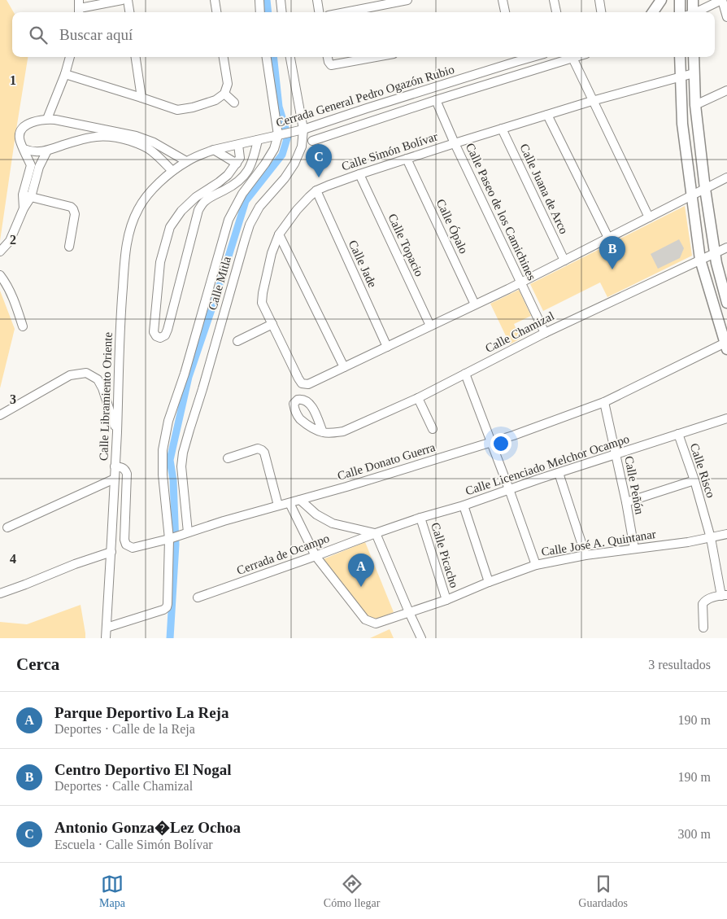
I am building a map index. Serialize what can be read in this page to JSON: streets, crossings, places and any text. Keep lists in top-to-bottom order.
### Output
{
  "streets": {
    "street": [
      "Cerrada General Pedro Ogazón Rubio",
      "Calle Simón Bolívar",
      "Calle Juana de Arco",
      "Calle Paseo de los Camichines",
      "Calle Ópalo",
      "Calle Topacio",
      "Calle Jade",
      "Calle Mitla",
      "Calle Chamizal",
      "Calle Libramiento Oriente",
      "Calle Donato Guerra",
      "Calle Licenciado Melchor Ocampo",
      "Calle Risco",
      "Calle Peñón",
      "Calle José A. Quintanar",
      "Cerrada de Ocampo",
      "Calle Picacho"
    ]
  },
  "crossings": [
    ["Cerrada General Pedro Ogazón Rubio", "Calle Paseo de los Camichines"],
    ["Cerrada General Pedro Ogazón Rubio", "Calle Mitla"],
    ["Cerrada General Pedro Ogazón Rubio", "Calle Libramiento Oriente"],
    ["Calle Simón Bolívar", "Calle Juana de Arco"],
    ["Calle Simón Bolívar", "Calle Paseo de los Camichines"],
    ["Calle Simón Bolívar", "Calle Ópalo"],
    ["Calle Simón Bolívar", "Calle Topacio"],
    ["Calle Simón Bolívar", "Calle Jade"],
    ["Calle Paseo de los Camichines", "Calle Chamizal"],
    ["Calle Mitla", "Calle Libramiento Oriente"],
    ["Calle Mitla", "Calle Donato Guerra"],
    ["Calle Libramiento Oriente", "Calle Donato Guerra"],
    ["Calle Donato Guerra", "Calle Peñón"],
    ["Calle Donato Guerra", "Calle José A. Quintanar"],
    ["Calle Licenciado Melchor Ocampo", "Calle Risco"],
    ["Calle Licenciado Melchor Ocampo", "Calle Peñón"],
    ["Calle Licenciado Melchor Ocampo", "Cerrada de Ocampo"],
    ["Calle Licenciado Melchor Ocampo", "Calle Picacho"],
    ["Calle Risco", "Calle José A. Quintanar"],
    ["Calle Peñón", "Calle José A. Quintanar"],
    ["Calle José A. Quintanar", "Cerrada de Ocampo"],
    ["Calle José A. Quintanar", "Calle Picacho"]
  ],
  "page": {
    "search": "Buscar aquí",
    "pins": ["C", "B", "A"],
    "heading": ["Cerca", "3 resultados"],
    "list": [
      {
        "mark": "A",
        "name": "Parque Deportivo La Reja",
        "note": "Deportes · Calle de la Reja",
        "value": "190 m"
      },
      {
        "mark": "B",
        "name": "Centro Deportivo El Nogal",
        "note": "Deportes · Calle Chamizal",
        "value": "190 m"
      },
      {
        "mark": "C",
        "name": "Antonio Gonza�Lez Ochoa",
        "note": "Escuela · Calle Simón Bolívar",
        "value": "300 m"
      }
    ],
    "nav": ["Mapa", "Cómo llegar", "Guardados"]
  },
  "grid": {
    "rows": [
      "1",
      "2",
      "3",
      "4"
    ]
  }
}
